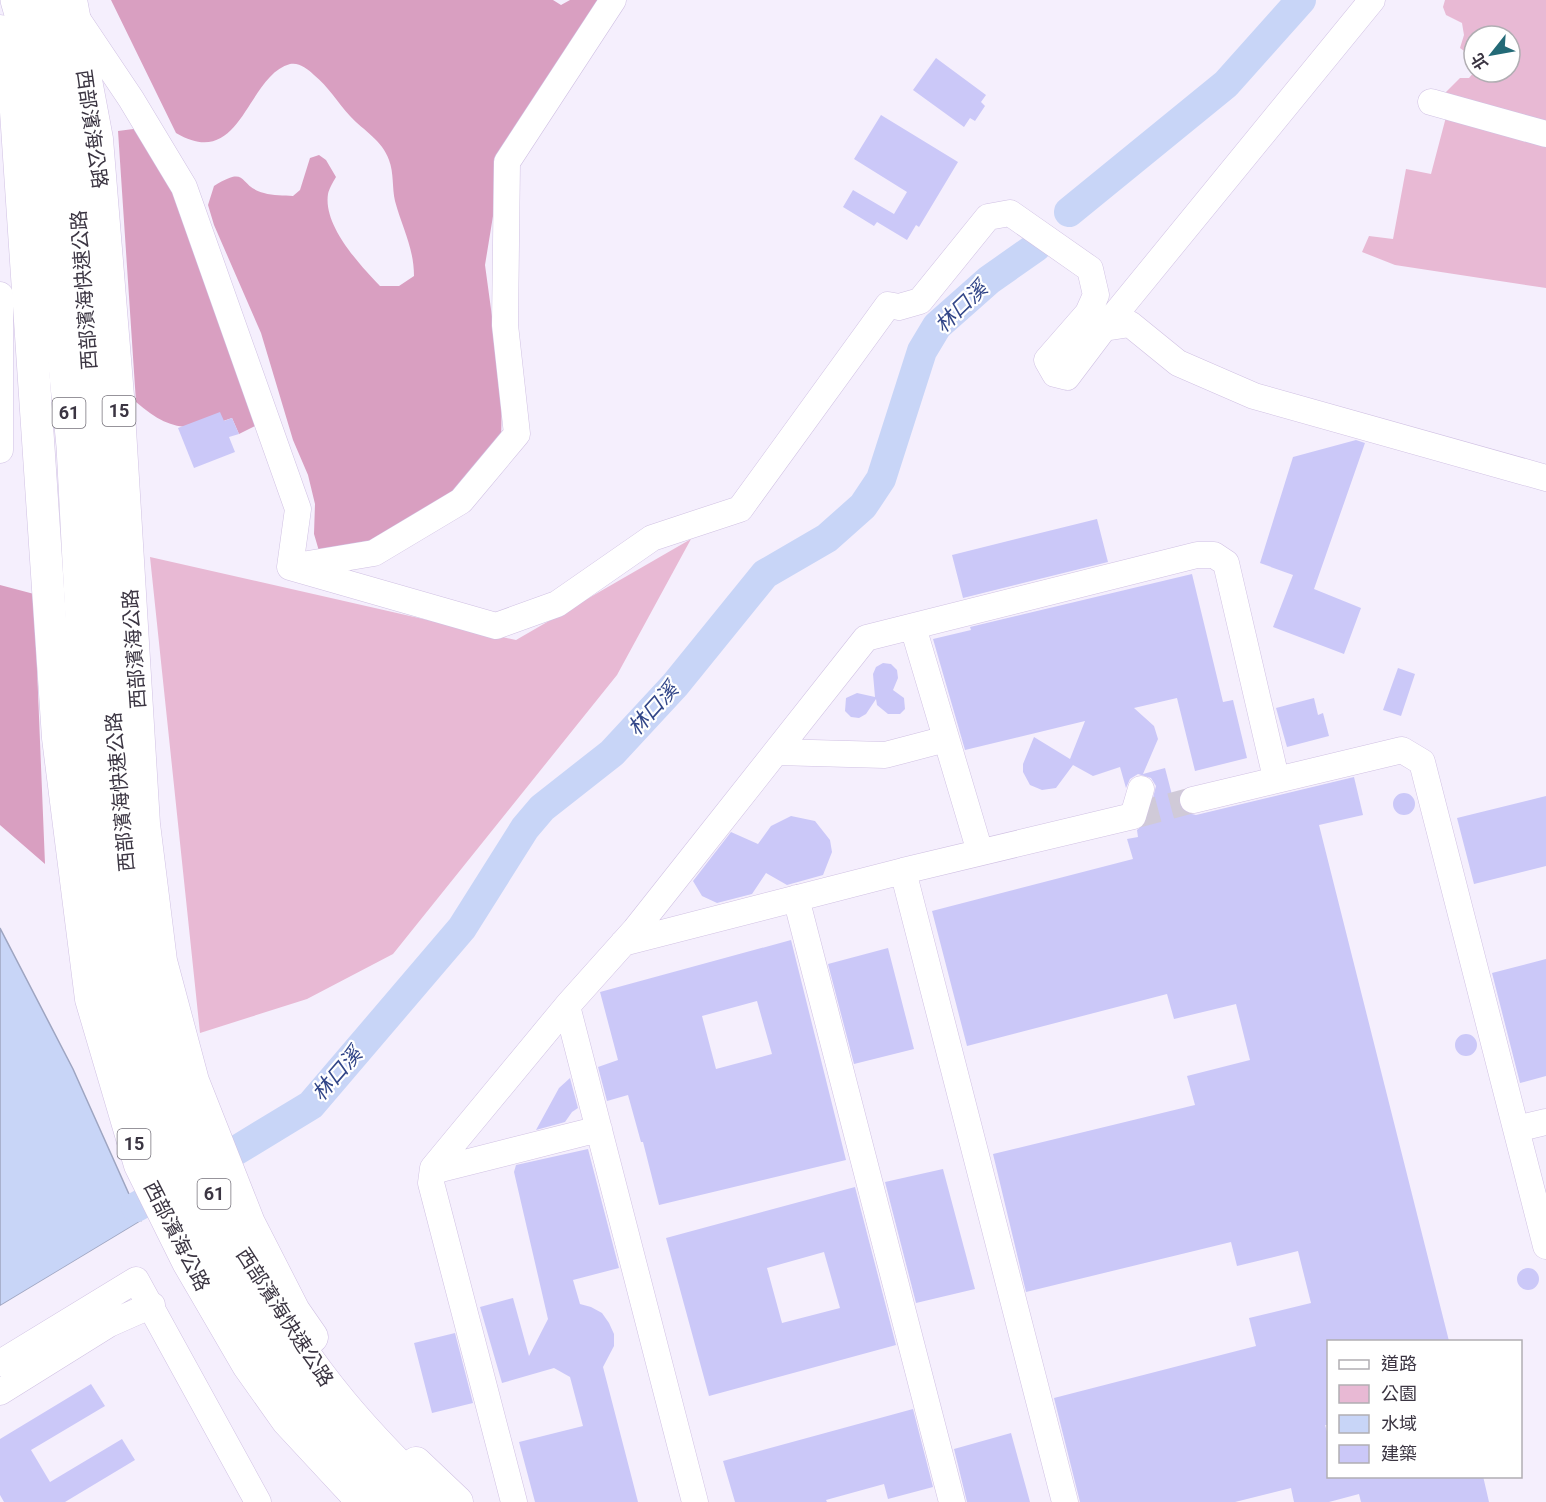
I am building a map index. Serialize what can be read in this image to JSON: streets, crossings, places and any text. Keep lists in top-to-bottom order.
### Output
{
  "streets": {
    "highway": ["西部濱海快速公路", "61"],
    "main road": ["西部濱海公路", "15"]
  },
  "water": ["林口溪"],
  "legend": [
    "道路",
    "公園",
    "水域",
    "建築"
  ],
  "north": "bottom left"
}
